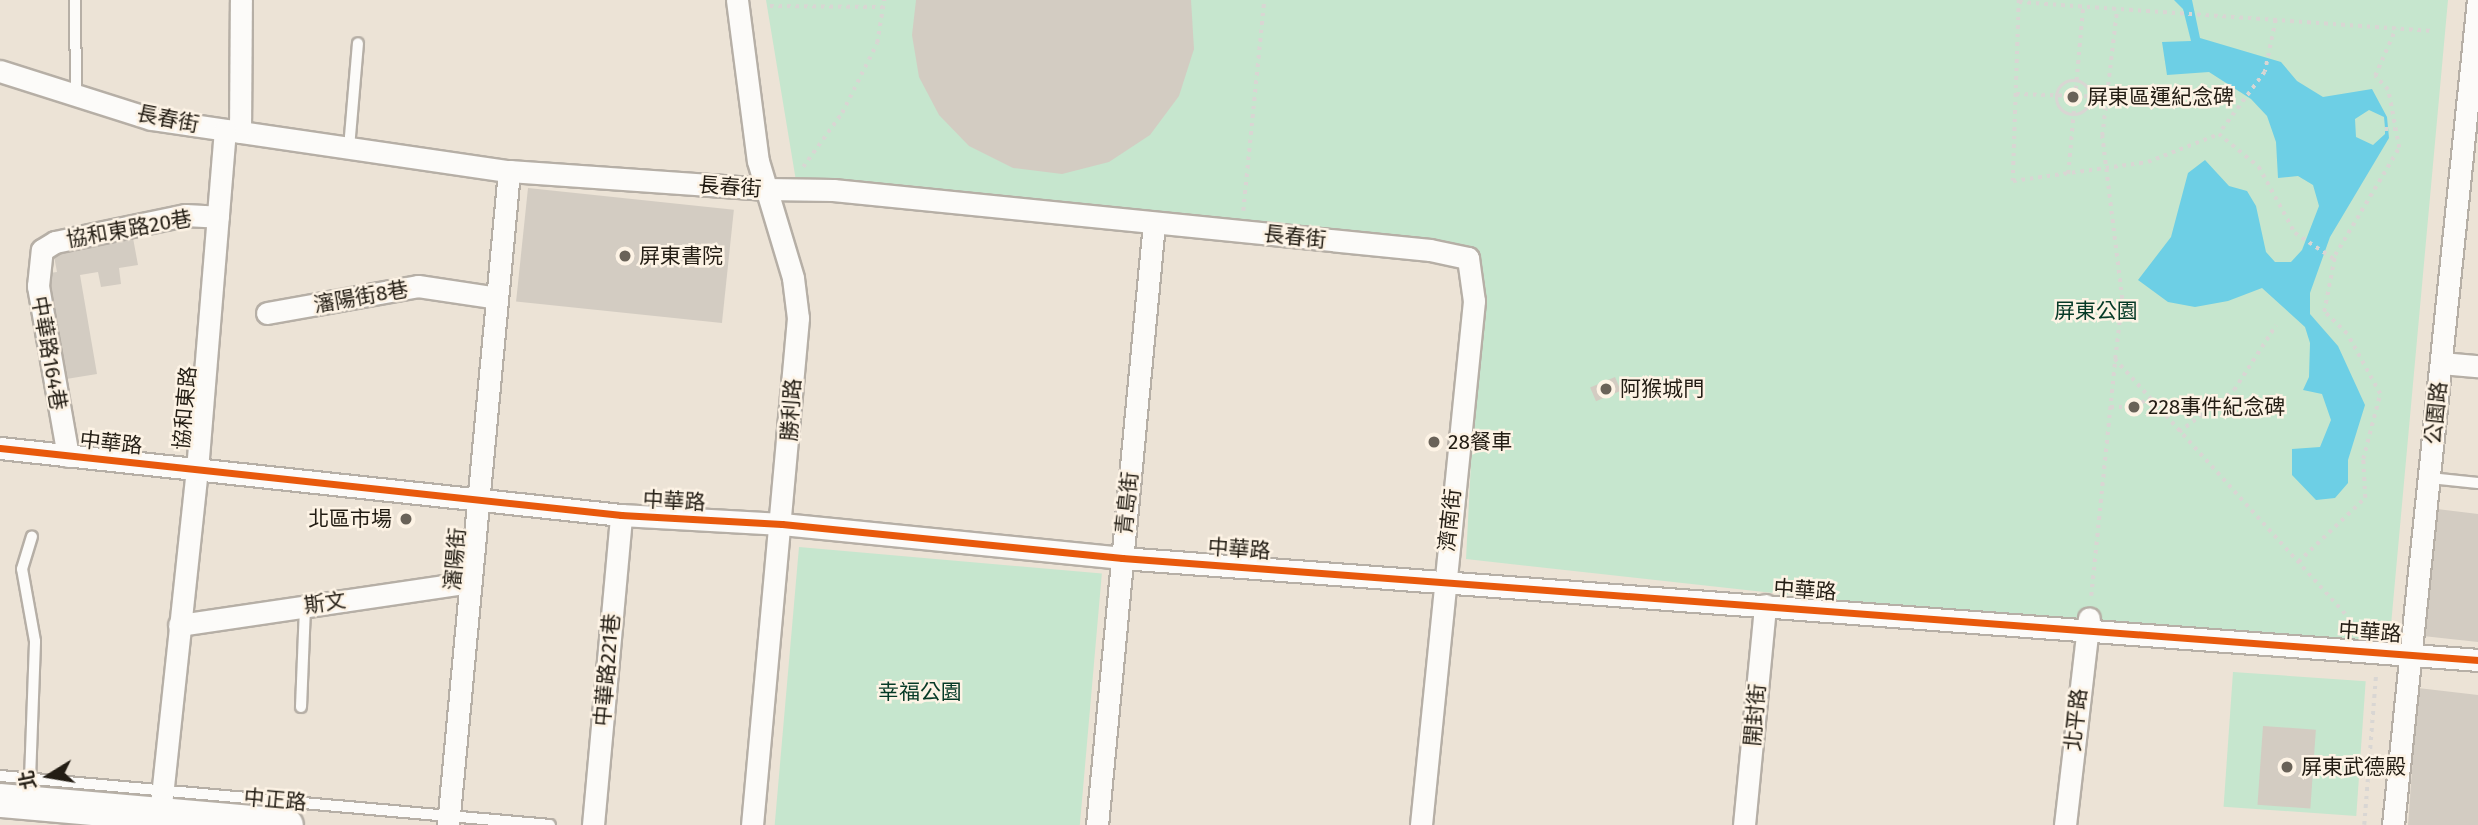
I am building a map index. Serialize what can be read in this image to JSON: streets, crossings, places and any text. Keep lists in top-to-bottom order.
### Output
{
  "streets": {
    "main road": ["中正路"],
    "street": [
      "長春街",
      "協和東路20巷",
      "瀋陽街8巷",
      "中華路164巷",
      "協和東路",
      "勝利路",
      "公園路",
      "中華路",
      "青島街",
      "濟南街",
      "瀋陽街",
      "斯文",
      "中華路221巷",
      "開封街",
      "北平路"
    ]
  },
  "crossings": [
    ["長春街", "協和東路"],
    ["長春街", "勝利路"],
    ["長春街", "青島街"],
    ["長春街", "濟南街"],
    ["長春街", "瀋陽街"],
    ["協和東路20巷", "中華路164巷"],
    ["協和東路20巷", "協和東路"],
    ["瀋陽街8巷", "瀋陽街"],
    ["中華路164巷", "中華路"],
    ["協和東路", "中華路"],
    ["協和東路", "斯文"],
    ["協和東路", "中正路"],
    ["勝利路", "中華路"],
    ["公園路", "中華路"],
    ["中華路", "青島街"],
    ["中華路", "濟南街"],
    ["中華路", "瀋陽街"],
    ["中華路", "中華路221巷"],
    ["中華路", "開封街"],
    ["中華路", "北平路"],
    ["瀋陽街", "斯文"],
    ["瀋陽街", "中正路"]
  ],
  "parks": ["屏東公園", "幸福公園"],
  "places": [
    "屏東區運紀念碑",
    "屏東書院",
    "阿猴城門",
    "228事件紀念碑",
    "28餐車",
    "北區市場",
    "屏東武德殿"
  ],
  "north": "left"
}
